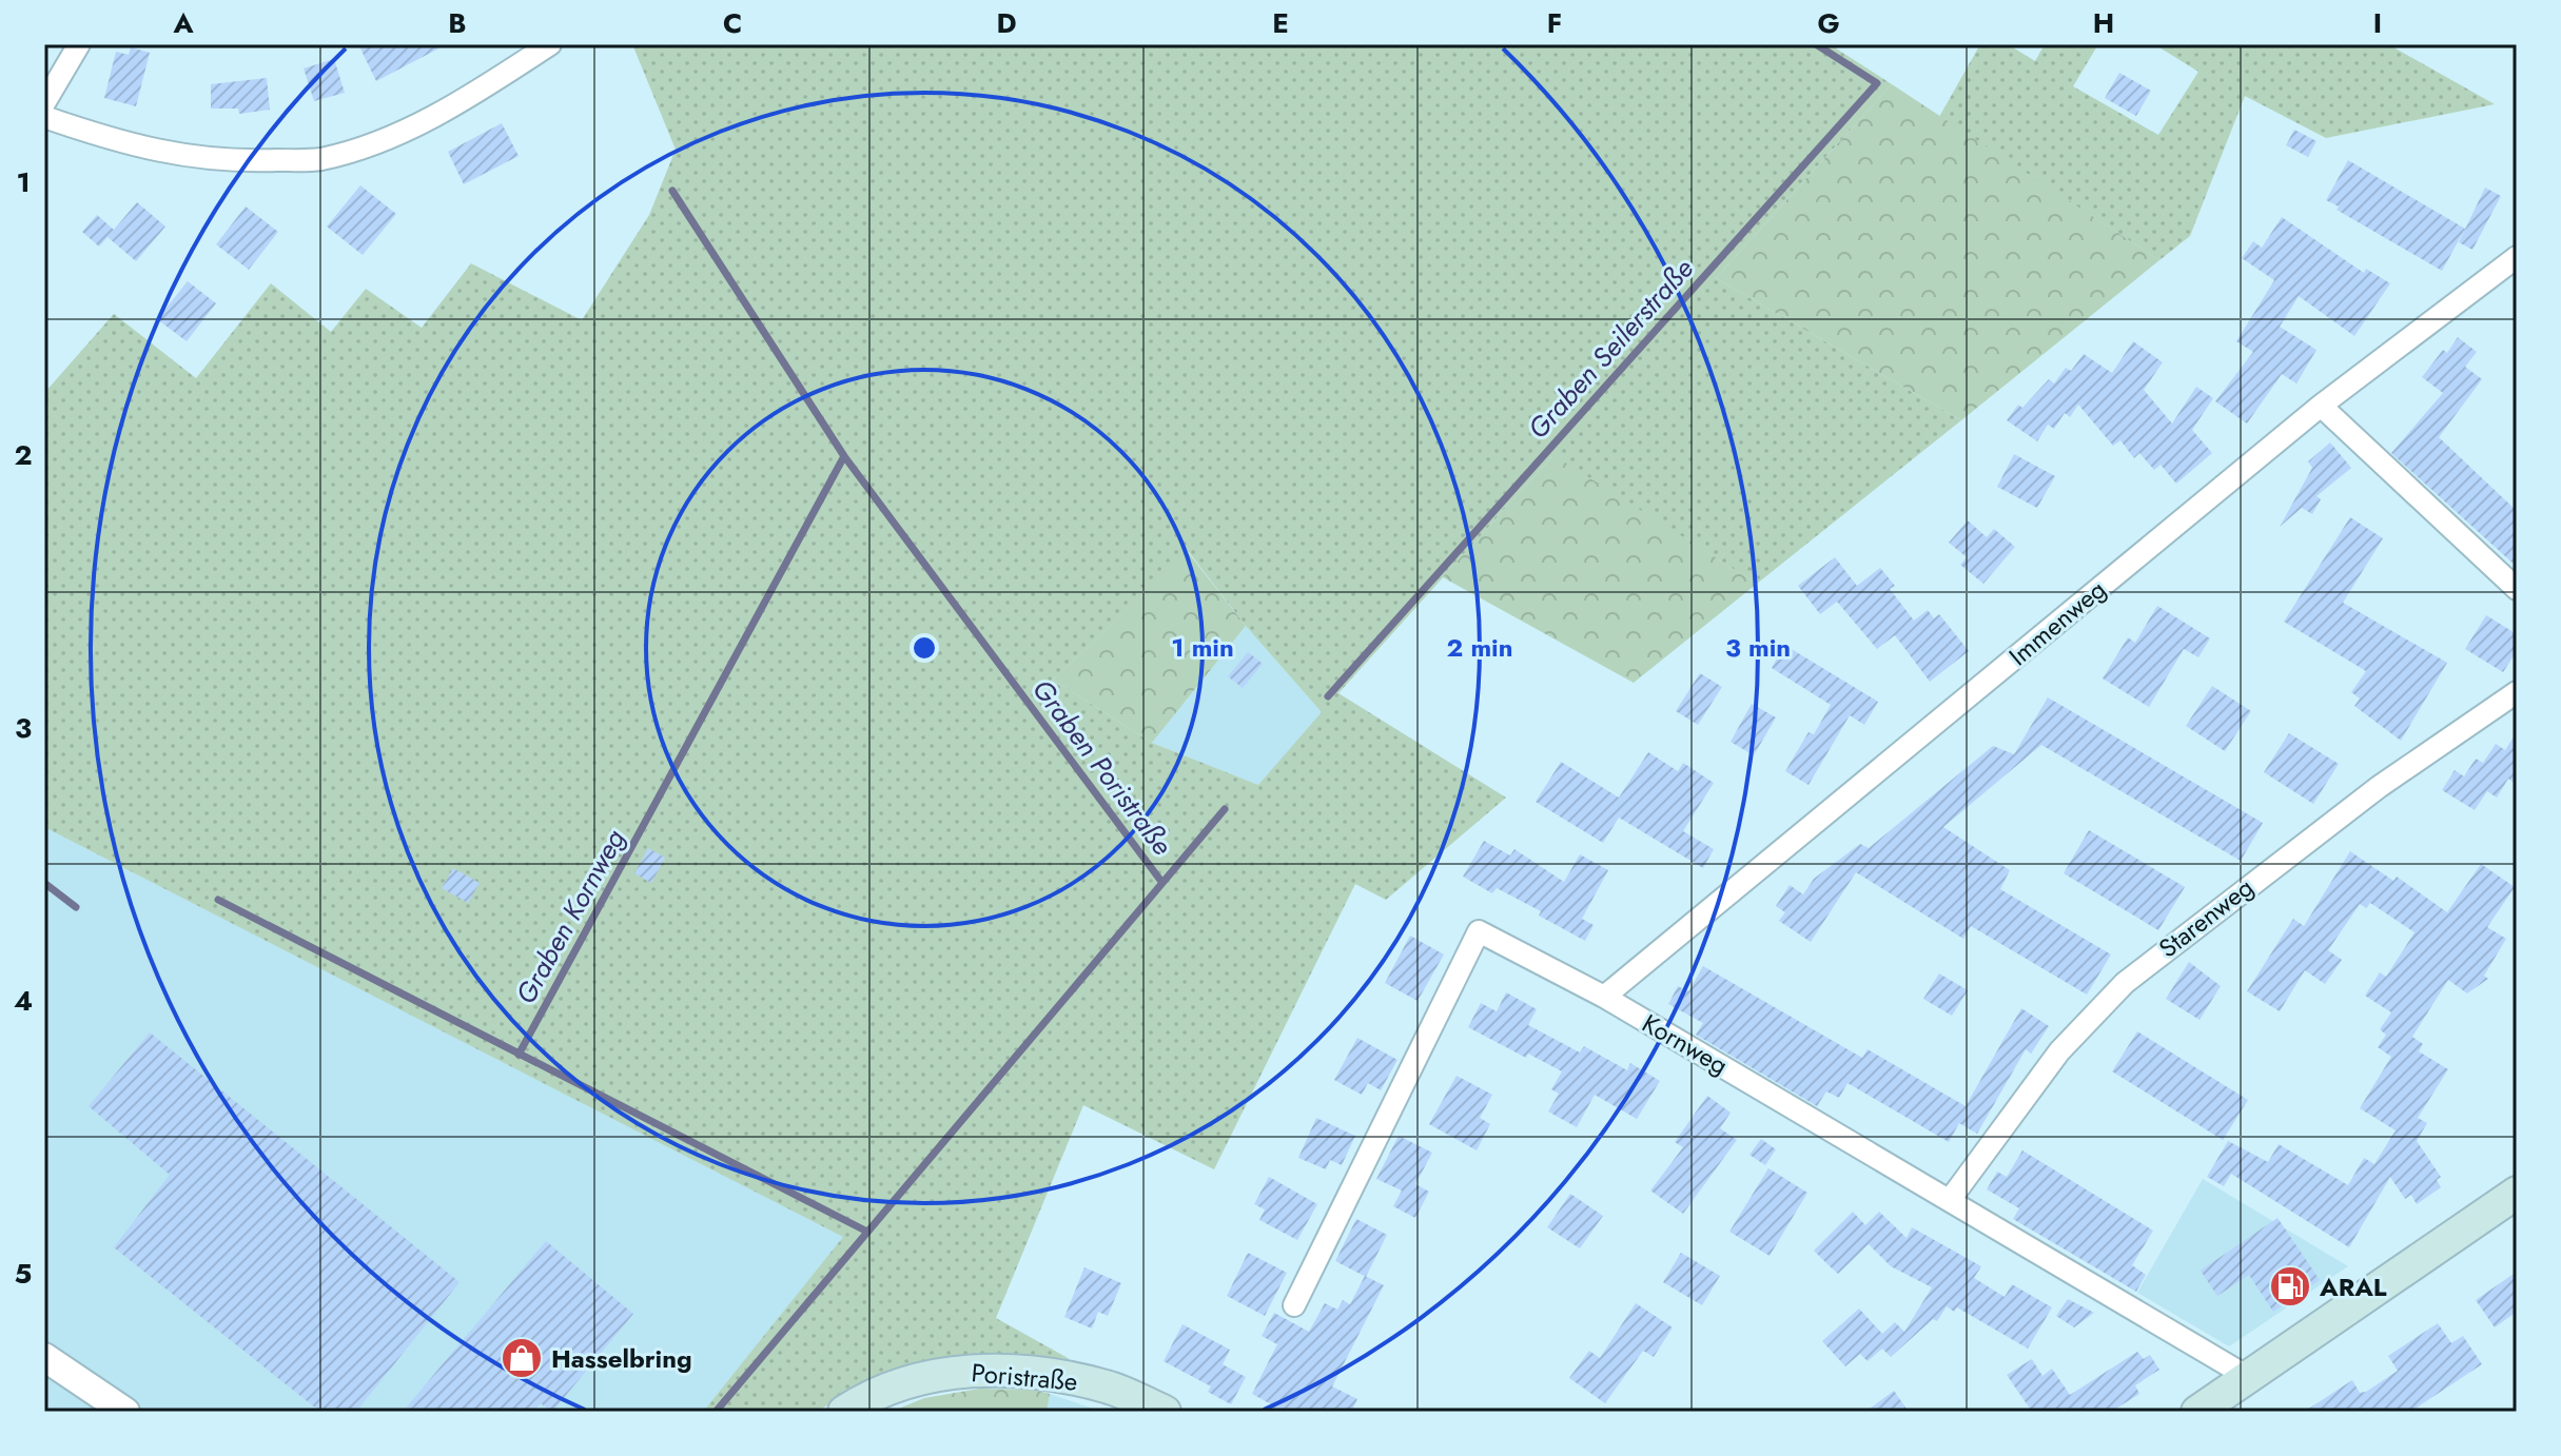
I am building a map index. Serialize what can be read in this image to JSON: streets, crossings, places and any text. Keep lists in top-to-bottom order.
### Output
{
  "streets": {
    "main road": ["Poristraße"],
    "street": ["Immenweg", "Starenweg", "Kornweg"]
  },
  "crossings": [
    ["Immenweg", "Kornweg"],
    ["Starenweg", "Kornweg"]
  ],
  "water": ["Graben Seilerstraße", "Graben Poristraße", "Graben Kornweg"],
  "places": {
    "fuel station": ["ARAL"],
    "shop": ["Hasselbring"]
  },
  "grid": {
    "columns": [
      "A",
      "B",
      "C",
      "D",
      "E",
      "F",
      "G",
      "H",
      "I"
    ],
    "rows": [
      "1",
      "2",
      "3",
      "4",
      "5"
    ]
  },
  "rings": ["1 min", "2 min", "3 min"]
}
